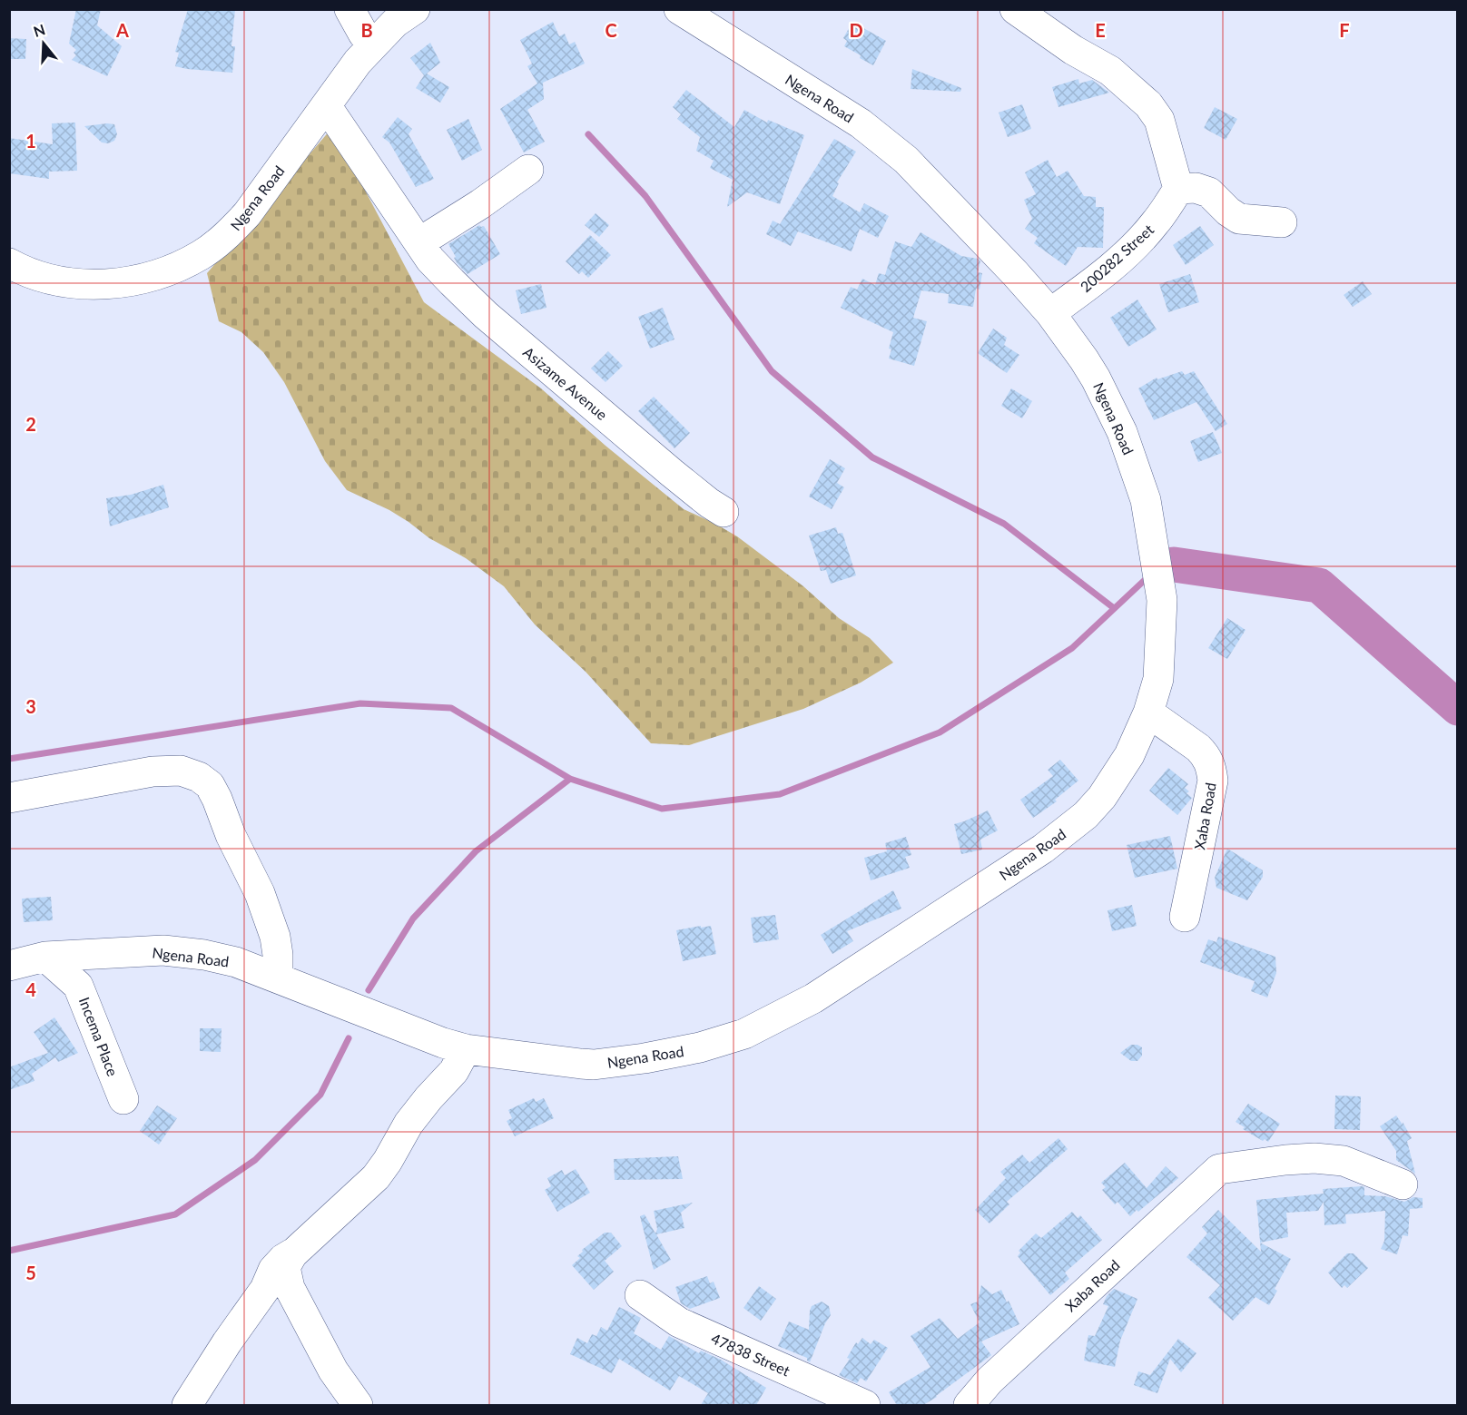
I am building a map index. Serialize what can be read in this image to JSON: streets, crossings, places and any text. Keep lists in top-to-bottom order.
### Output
{
  "streets": {
    "street": [
      "Ngena Road",
      "200282 Street",
      "Asizame Avenue",
      "Xaba Road",
      "Incema Place",
      "47838 Street"
    ]
  },
  "crossings": [
    ["Ngena Road", "200282 Street"],
    ["Ngena Road", "Asizame Avenue"],
    ["Ngena Road", "Xaba Road"],
    ["Ngena Road", "Incema Place"]
  ],
  "north": "top",
  "grid": {
    "columns": [
      "A",
      "B",
      "C",
      "D",
      "E",
      "F"
    ],
    "rows": [
      "1",
      "2",
      "3",
      "4",
      "5"
    ]
  }
}
